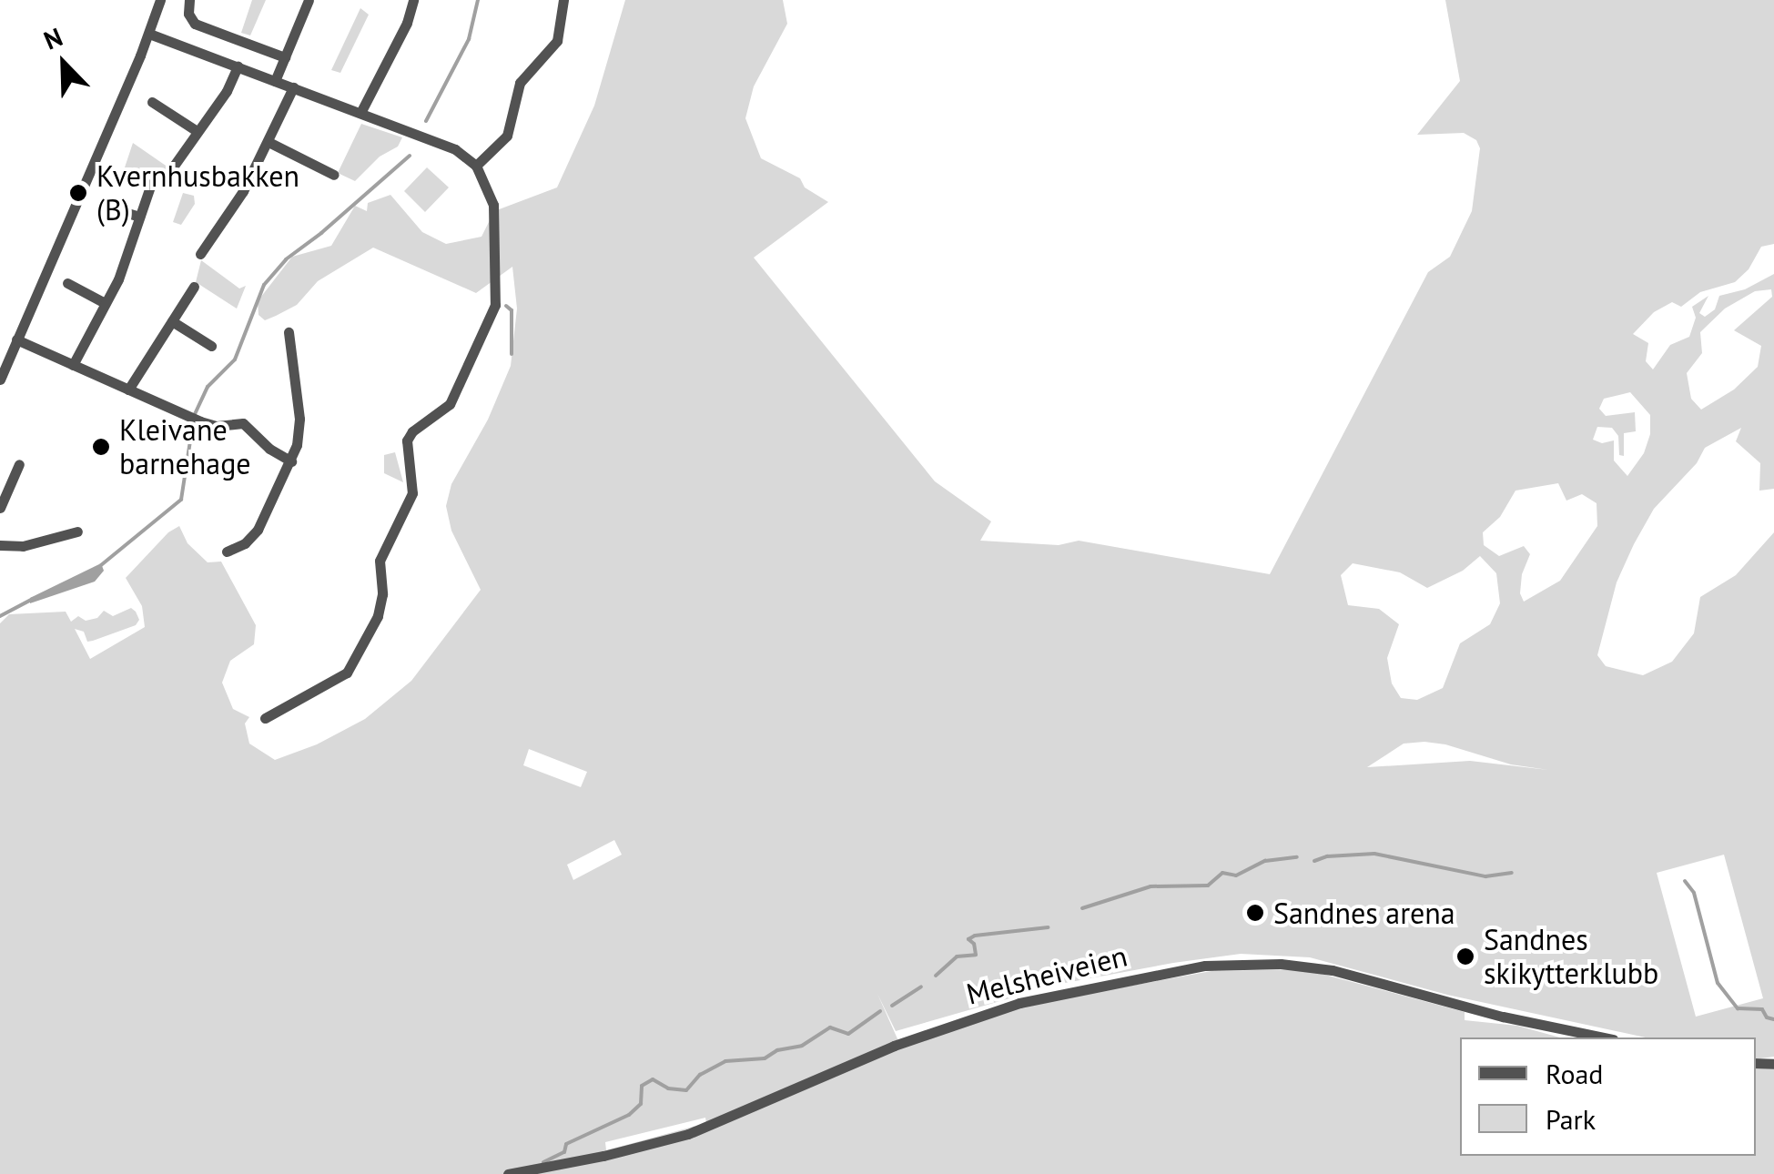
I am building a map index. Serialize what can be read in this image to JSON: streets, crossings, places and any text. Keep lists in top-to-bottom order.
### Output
{
  "streets": {
    "street": ["Melsheiveien"]
  },
  "places": [
    "Kvernhusbakken (B)",
    "Kleivane barnehage",
    "Sandnes arena",
    "Sandnes skikytterklubb"
  ],
  "legend": ["Road", "Park"],
  "north": "top left"
}
